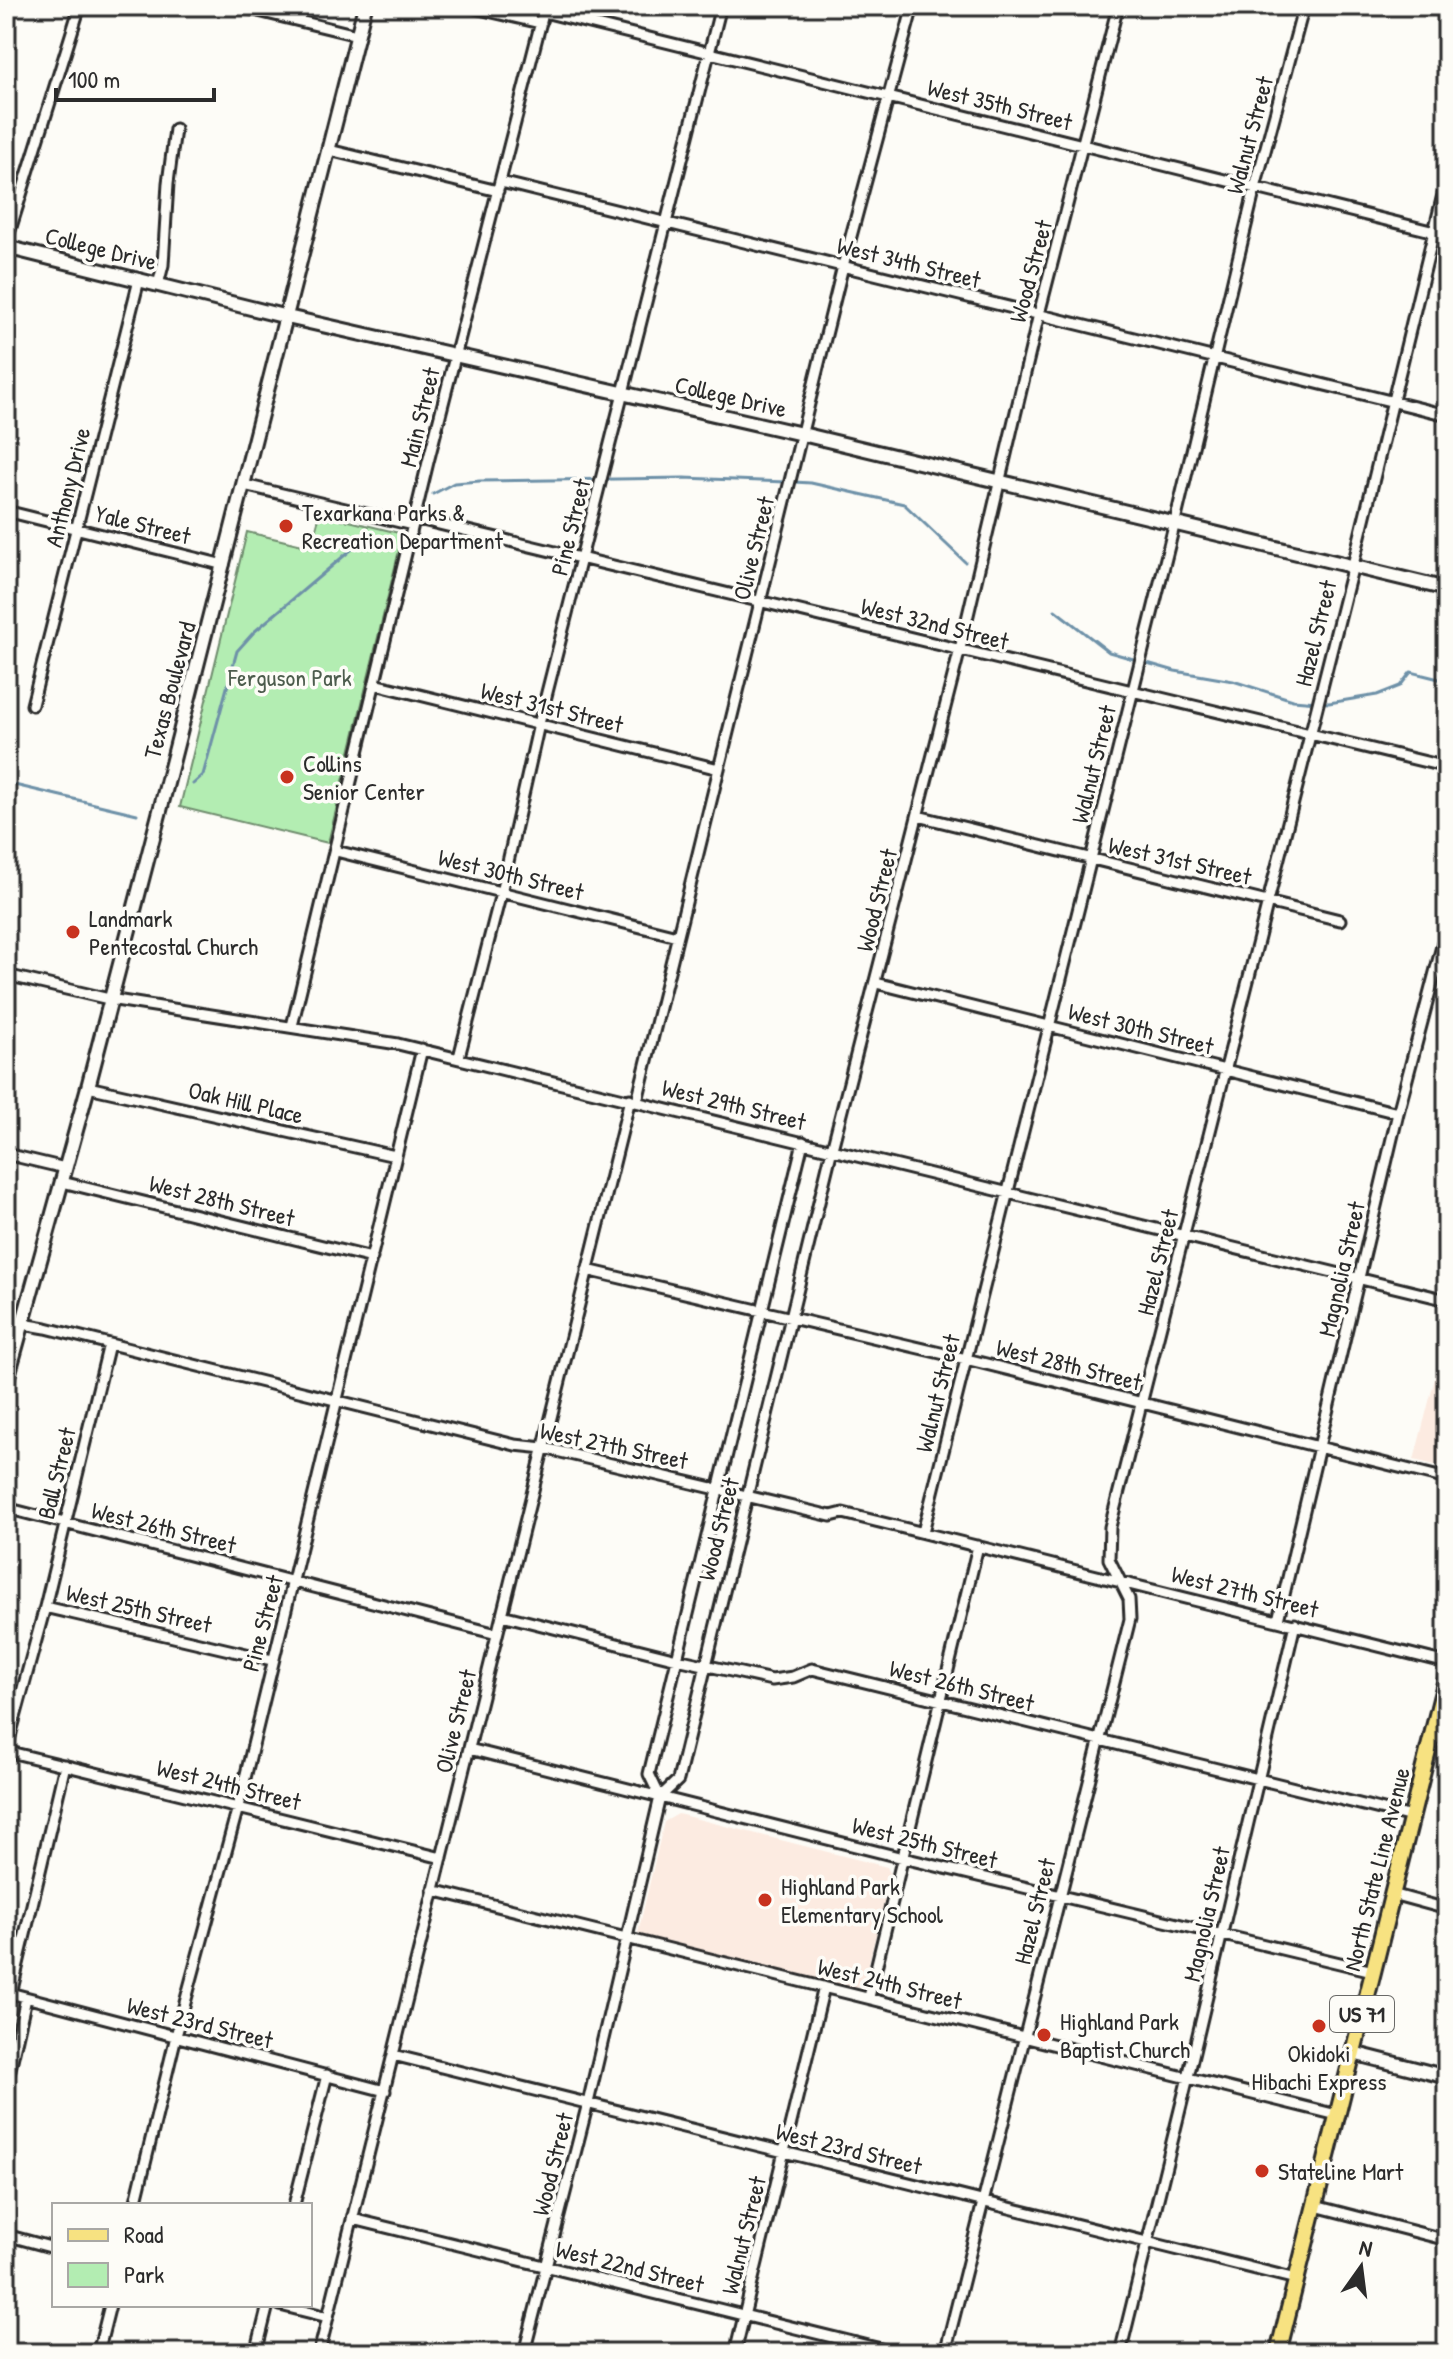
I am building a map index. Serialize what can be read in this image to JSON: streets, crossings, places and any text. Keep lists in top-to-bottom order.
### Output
{
  "streets": {
    "main road": ["North State Line Avenue", "US 71"],
    "street": [
      "West 35th Street",
      "Walnut Street",
      "College Drive",
      "West 34th Street",
      "Wood Street",
      "Main Street",
      "Anthony Drive",
      "Yale Street",
      "Pine Street",
      "Olive Street",
      "West 32nd Street",
      "Hazel Street",
      "Texas Boulevard",
      "West 31st Street",
      "West 30th Street",
      "Oak Hill Place",
      "West 29th Street",
      "West 28th Street",
      "Magnolia Street",
      "West 27th Street",
      "Ball Street",
      "West 26th Street",
      "West 25th Street",
      "West 24th Street",
      "West 23rd Street",
      "West 22nd Street"
    ]
  },
  "crossings": [
    ["West 35th Street", "Walnut Street"],
    ["West 35th Street", "Wood Street"],
    ["West 35th Street", "Main Street"],
    ["West 35th Street", "Pine Street"],
    ["West 35th Street", "Olive Street"],
    ["West 35th Street", "Hazel Street"],
    ["Walnut Street", "College Drive"],
    ["Walnut Street", "West 34th Street"],
    ["Walnut Street", "West 32nd Street"],
    ["Walnut Street", "West 31st Street"],
    ["Walnut Street", "West 30th Street"],
    ["Walnut Street", "West 29th Street"],
    ["Walnut Street", "West 28th Street"],
    ["Walnut Street", "West 27th Street"],
    ["Walnut Street", "West 24th Street"],
    ["Walnut Street", "West 23rd Street"],
    ["Walnut Street", "West 22nd Street"],
    ["College Drive", "Wood Street"],
    ["College Drive", "Main Street"],
    ["College Drive", "Anthony Drive"],
    ["College Drive", "Pine Street"],
    ["College Drive", "Olive Street"],
    ["College Drive", "Hazel Street"],
    ["College Drive", "Texas Boulevard"],
    ["West 34th Street", "Wood Street"],
    ["West 34th Street", "Main Street"],
    ["West 34th Street", "Pine Street"],
    ["West 34th Street", "Olive Street"],
    ["West 34th Street", "Hazel Street"],
    ["West 34th Street", "Texas Boulevard"],
    ["Wood Street", "West 32nd Street"],
    ["Wood Street", "West 31st Street"],
    ["Wood Street", "West 30th Street"],
    ["Wood Street", "West 29th Street"],
    ["Wood Street", "West 28th Street"],
    ["Wood Street", "West 27th Street"],
    ["Wood Street", "West 26th Street"],
    ["Wood Street", "West 25th Street"],
    ["Wood Street", "West 24th Street"],
    ["Wood Street", "West 23rd Street"],
    ["Wood Street", "West 22nd Street"],
    ["Main Street", "West 32nd Street"],
    ["Main Street", "West 31st Street"],
    ["Main Street", "West 30th Street"],
    ["Main Street", "West 29th Street"],
    ["Anthony Drive", "Yale Street"],
    ["Yale Street", "Texas Boulevard"],
    ["Pine Street", "West 32nd Street"],
    ["Pine Street", "West 31st Street"],
    ["Pine Street", "West 30th Street"],
    ["Pine Street", "Oak Hill Place"],
    ["Pine Street", "West 29th Street"],
    ["Pine Street", "West 28th Street"],
    ["Pine Street", "West 27th Street"],
    ["Pine Street", "West 26th Street"],
    ["Pine Street", "West 25th Street"],
    ["Pine Street", "West 24th Street"],
    ["Pine Street", "West 23rd Street"],
    ["Olive Street", "West 32nd Street"],
    ["Olive Street", "West 31st Street"],
    ["Olive Street", "West 30th Street"],
    ["Olive Street", "West 29th Street"],
    ["Olive Street", "West 28th Street"],
    ["Olive Street", "West 27th Street"],
    ["Olive Street", "West 26th Street"],
    ["Olive Street", "West 25th Street"],
    ["Olive Street", "West 24th Street"],
    ["Olive Street", "West 23rd Street"],
    ["Olive Street", "West 22nd Street"],
    ["West 32nd Street", "Hazel Street"],
    ["West 32nd Street", "Texas Boulevard"],
    ["Hazel Street", "West 31st Street"],
    ["Hazel Street", "West 30th Street"],
    ["Hazel Street", "West 29th Street"],
    ["Hazel Street", "West 28th Street"],
    ["Hazel Street", "West 27th Street"],
    ["Hazel Street", "West 26th Street"],
    ["Hazel Street", "West 25th Street"],
    ["Hazel Street", "West 24th Street"],
    ["Hazel Street", "West 23rd Street"],
    ["Texas Boulevard", "Oak Hill Place"],
    ["Texas Boulevard", "West 29th Street"],
    ["Texas Boulevard", "West 28th Street"],
    ["Texas Boulevard", "West 27th Street"],
    ["West 30th Street", "Magnolia Street"],
    ["West 29th Street", "Magnolia Street"],
    ["West 28th Street", "Magnolia Street"],
    ["Magnolia Street", "West 27th Street"],
    ["Magnolia Street", "West 26th Street"],
    ["Magnolia Street", "West 25th Street"],
    ["Magnolia Street", "West 24th Street"],
    ["Magnolia Street", "West 23rd Street"],
    ["West 27th Street", "Ball Street"],
    ["Ball Street", "West 26th Street"],
    ["Ball Street", "West 25th Street"],
    ["Ball Street", "West 24th Street"],
    ["West 26th Street", "North State Line Avenue"],
    ["West 25th Street", "North State Line Avenue"],
    ["West 24th Street", "North State Line Avenue"],
    ["North State Line Avenue", "West 23rd Street"]
  ],
  "parks": ["Ferguson Park"],
  "places": [
    "Texarkana Parks & Recreation Department",
    "Collins Senior Center",
    "Landmark Pentecostal Church",
    "Highland Park Elementary School",
    "Okidoki Hibachi Express",
    "Highland Park Baptist Church",
    "Stateline Mart"
  ],
  "legend": ["Road", "Park"],
  "scale_bar": "100 m",
  "north": "top"
}
